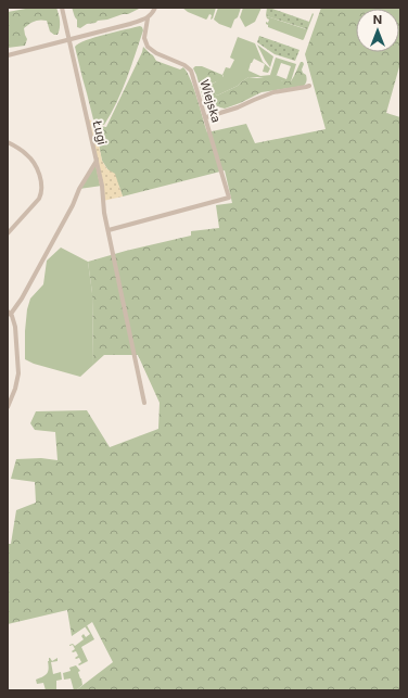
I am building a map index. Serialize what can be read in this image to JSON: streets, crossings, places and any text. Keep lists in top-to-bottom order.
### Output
{
  "streets": {
    "street": ["Wiejska", "Ługi"]
  },
  "crossings": [
    ["Wiejska", "Ługi"]
  ],
  "north": "top"
}
